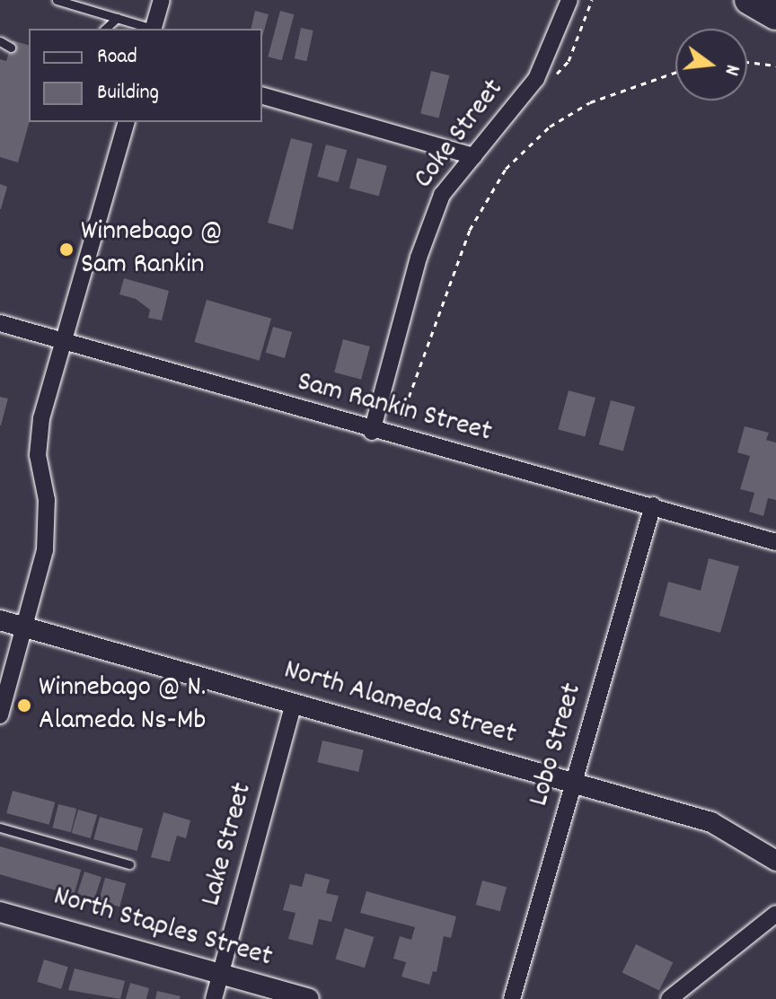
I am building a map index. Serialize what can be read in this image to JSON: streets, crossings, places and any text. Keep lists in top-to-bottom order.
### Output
{
  "streets": {
    "street": [
      "Coke Street",
      "Sam Rankin Street",
      "North Alameda Street",
      "Lobo Street",
      "Lake Street",
      "North Staples Street"
    ]
  },
  "crossings": [
    ["Coke Street", "Sam Rankin Street"],
    ["Sam Rankin Street", "Lobo Street"],
    ["North Alameda Street", "Lobo Street"],
    ["North Alameda Street", "Lake Street"],
    ["Lake Street", "North Staples Street"]
  ],
  "places": ["Winnebago @ Sam Rankin", "Winnebago @ N. Alameda Ns-Mb"],
  "legend": ["Road", "Building"],
  "north": "right"
}
